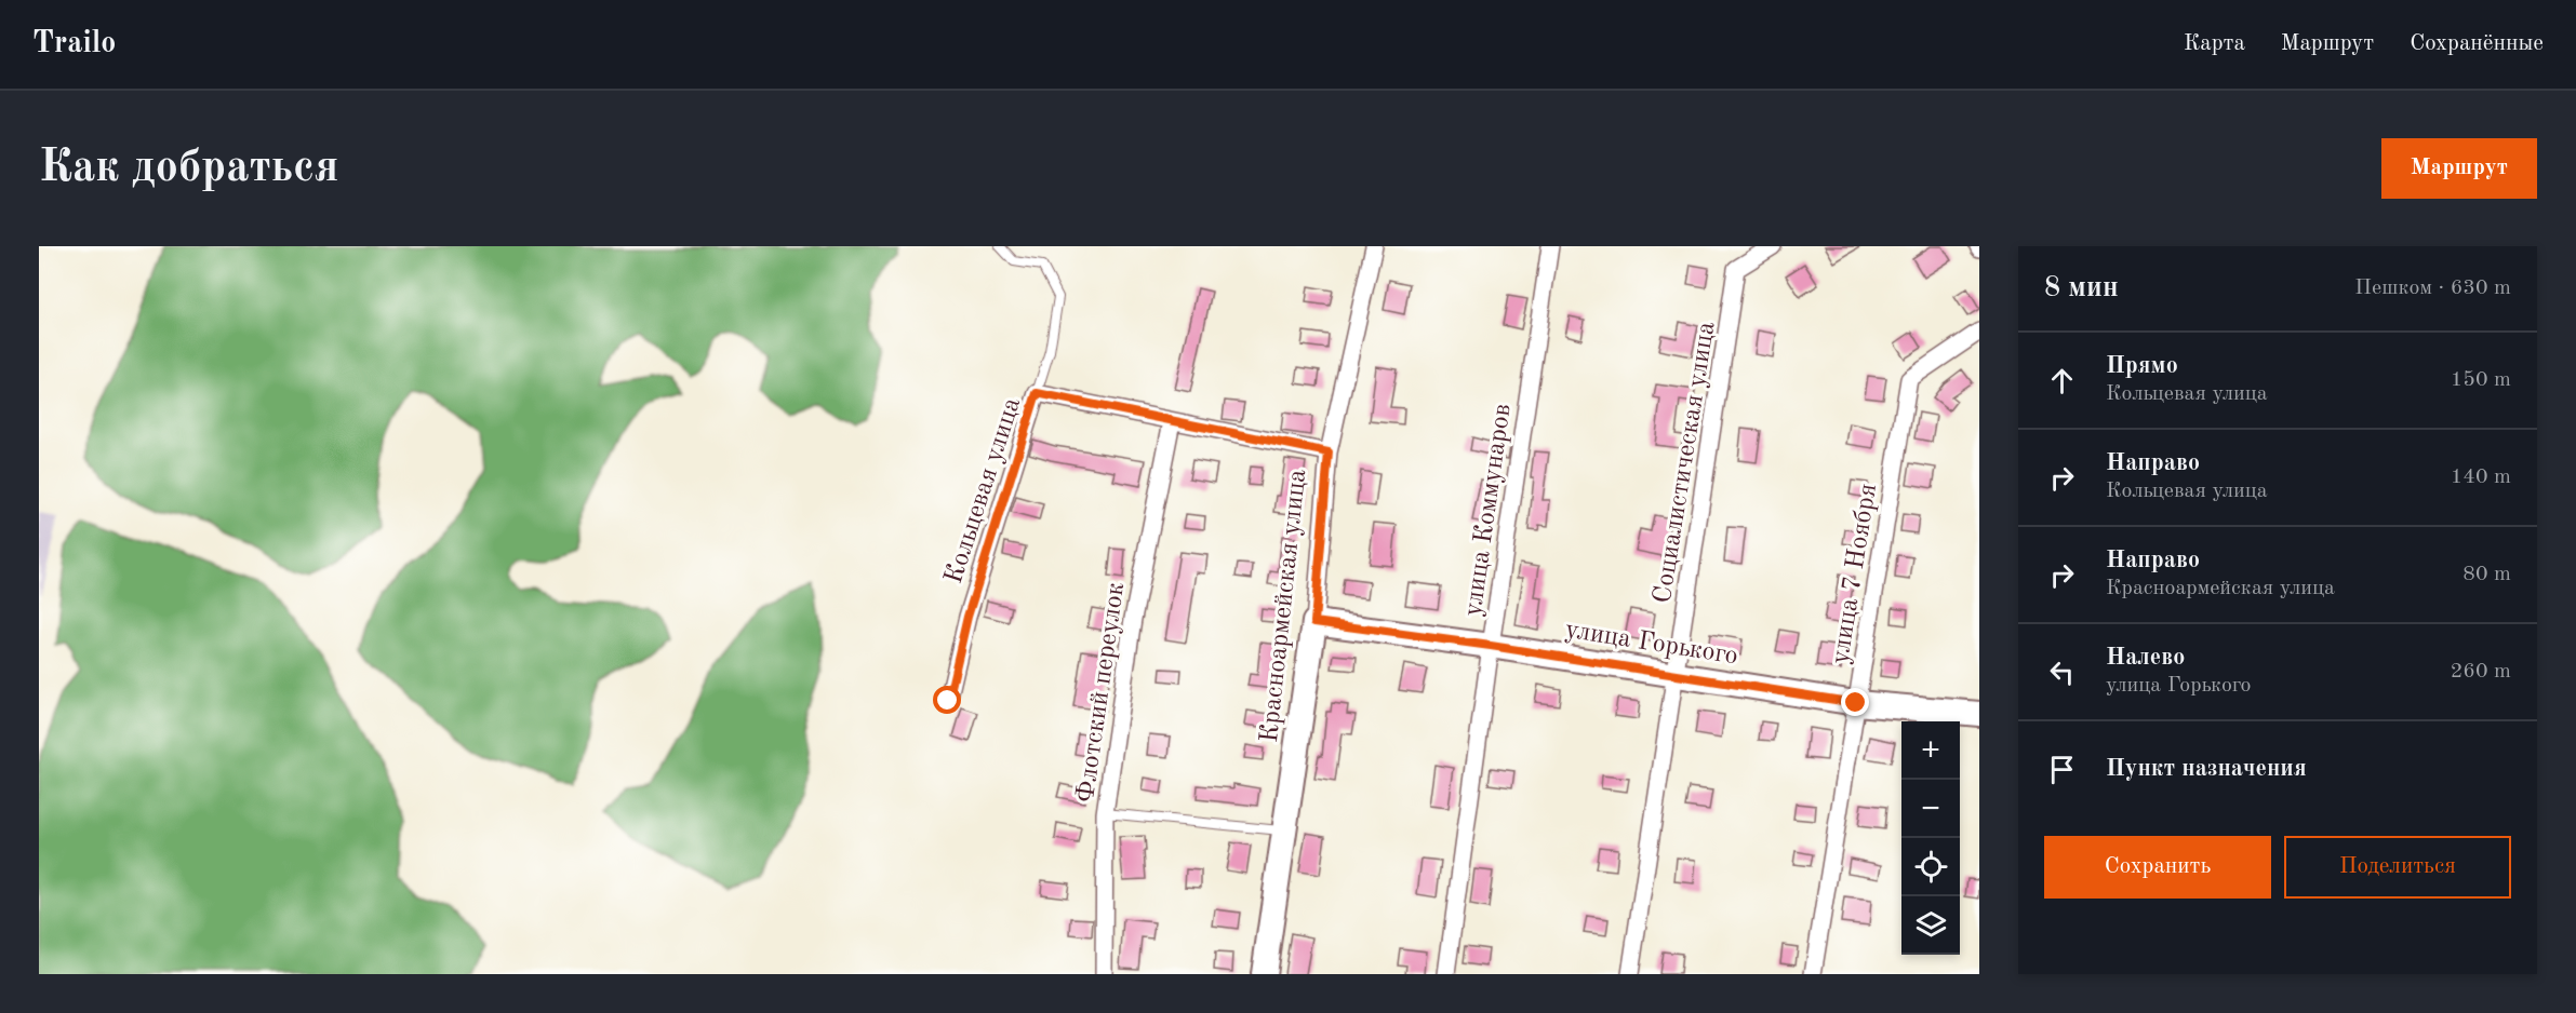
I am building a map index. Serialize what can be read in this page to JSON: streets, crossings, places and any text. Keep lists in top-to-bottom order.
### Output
{
  "streets": {
    "street": [
      "Социалистическая улица",
      "Кольцевая улица",
      "улица Коммунаров",
      "улица 7 Ноября",
      "Красноармейская улица",
      "улица Горького",
      "Флотский переулок"
    ]
  },
  "crossings": [
    ["Социалистическая улица", "улица Горького"],
    ["Кольцевая улица", "Красноармейская улица"],
    ["Кольцевая улица", "Флотский переулок"],
    ["улица Коммунаров", "улица Горького"],
    ["улица 7 Ноября", "улица Горького"],
    ["Красноармейская улица", "улица Горького"]
  ],
  "page": {
    "header": "Trailo",
    "nav": ["Карта", "Маршрут", "Сохранённые"],
    "buttons": [
      "Маршрут",
      ["Сохранить", "Поделиться"]
    ],
    "title": "Как добраться",
    "heading": ["8 мин", "Пешком · 630 m"],
    "list": [
      ["Прямо", "Кольцевая улица", "150 m"],
      ["Направо", "Кольцевая улица", "140 m"],
      ["Направо", "Красноармейская улица", "80 m"],
      ["Налево", "улица Горького", "260 m"],
      "Пункт назначения"
    ],
    "map_buttons": ["+", "−"]
  }
}
